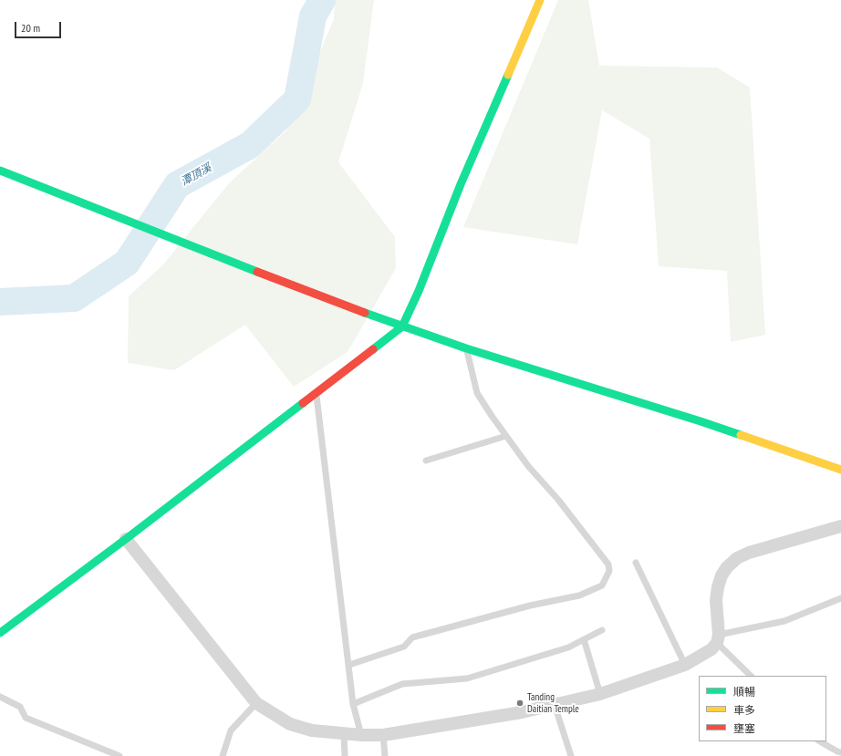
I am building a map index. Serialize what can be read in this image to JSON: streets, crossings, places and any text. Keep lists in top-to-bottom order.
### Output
{
  "water": ["潭頂溪"],
  "places": ["Tanding Daitian Temple"],
  "legend": ["順暢", "車多", "壅塞"],
  "scale_bar": "20 m"
}
